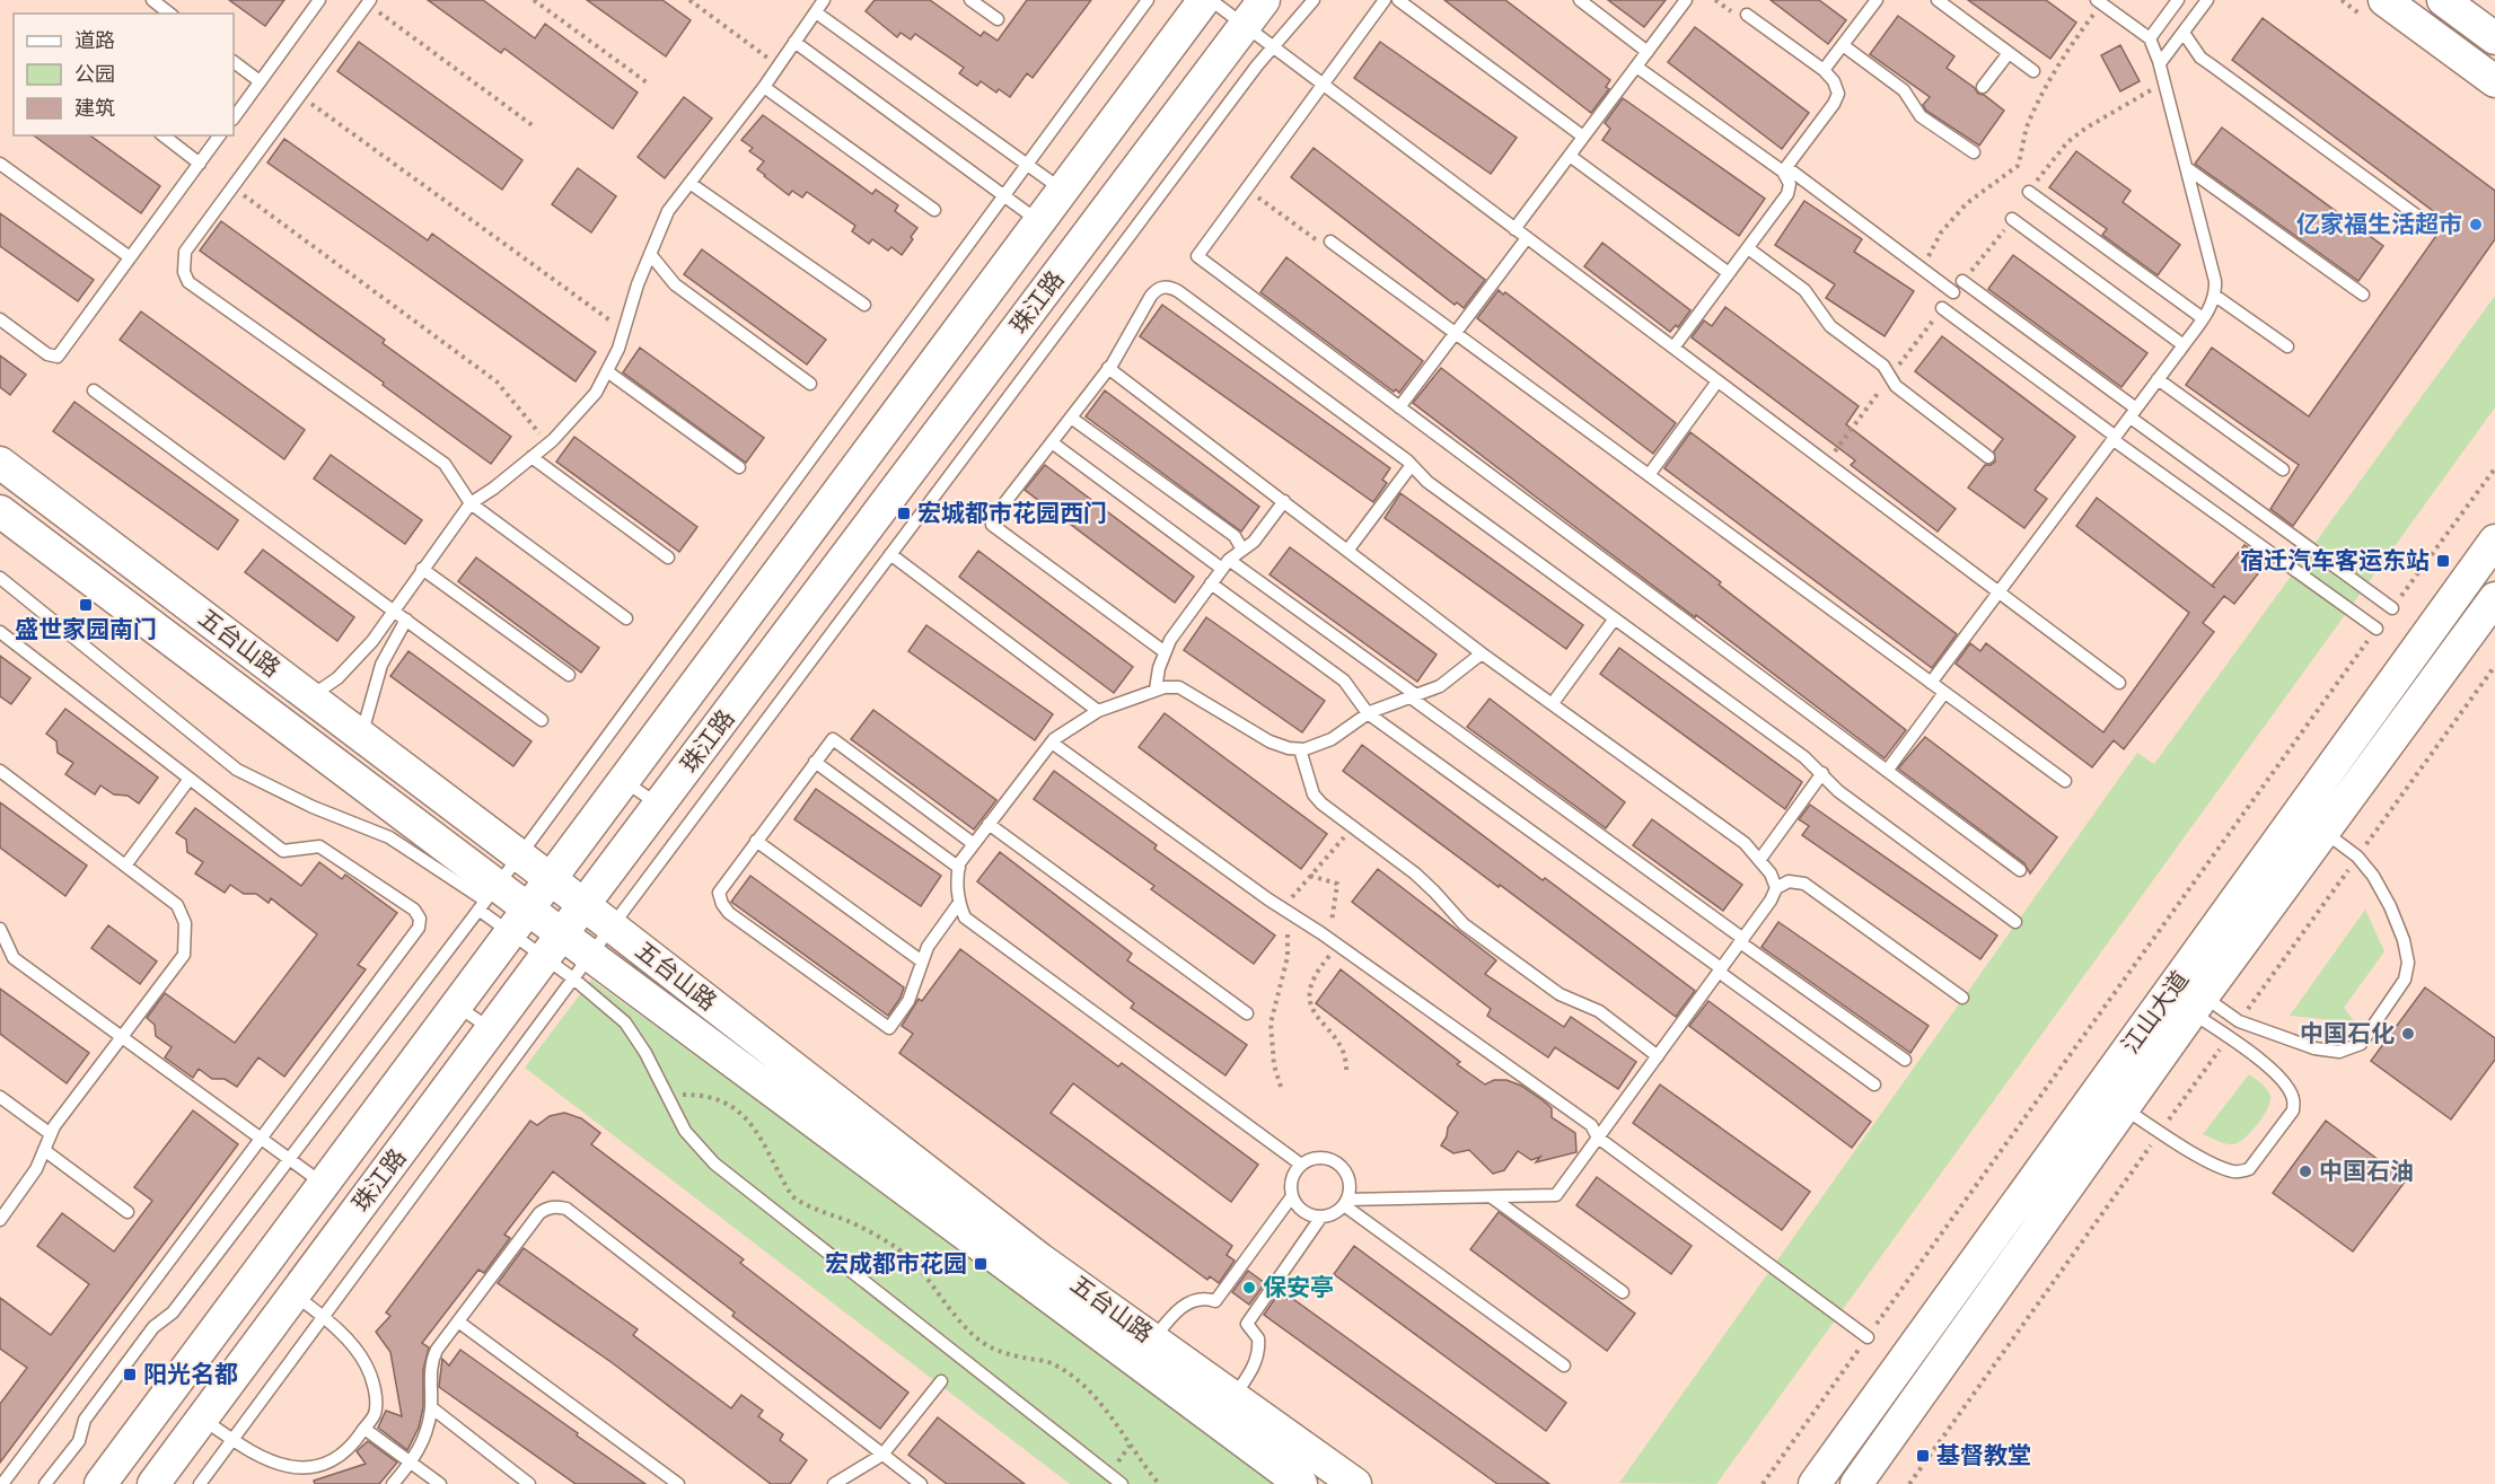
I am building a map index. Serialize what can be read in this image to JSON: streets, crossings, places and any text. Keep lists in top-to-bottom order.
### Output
{
  "streets": {
    "main road": ["珠江路", "五台山路", "江山大道"]
  },
  "crossings": [
    ["珠江路", "五台山路"]
  ],
  "places": {
    "other": [
      "亿家福生活超市",
      "中国石化",
      "中国石油",
      "保安亭"
    ],
    "transit": [
      "宏城都市花园西门",
      "宿迁汽车客运东站",
      "盛世家园南门",
      "宏成都市花园",
      "阳光名都",
      "基督教堂"
    ]
  },
  "legend": ["道路", "公园", "建筑"]
}
